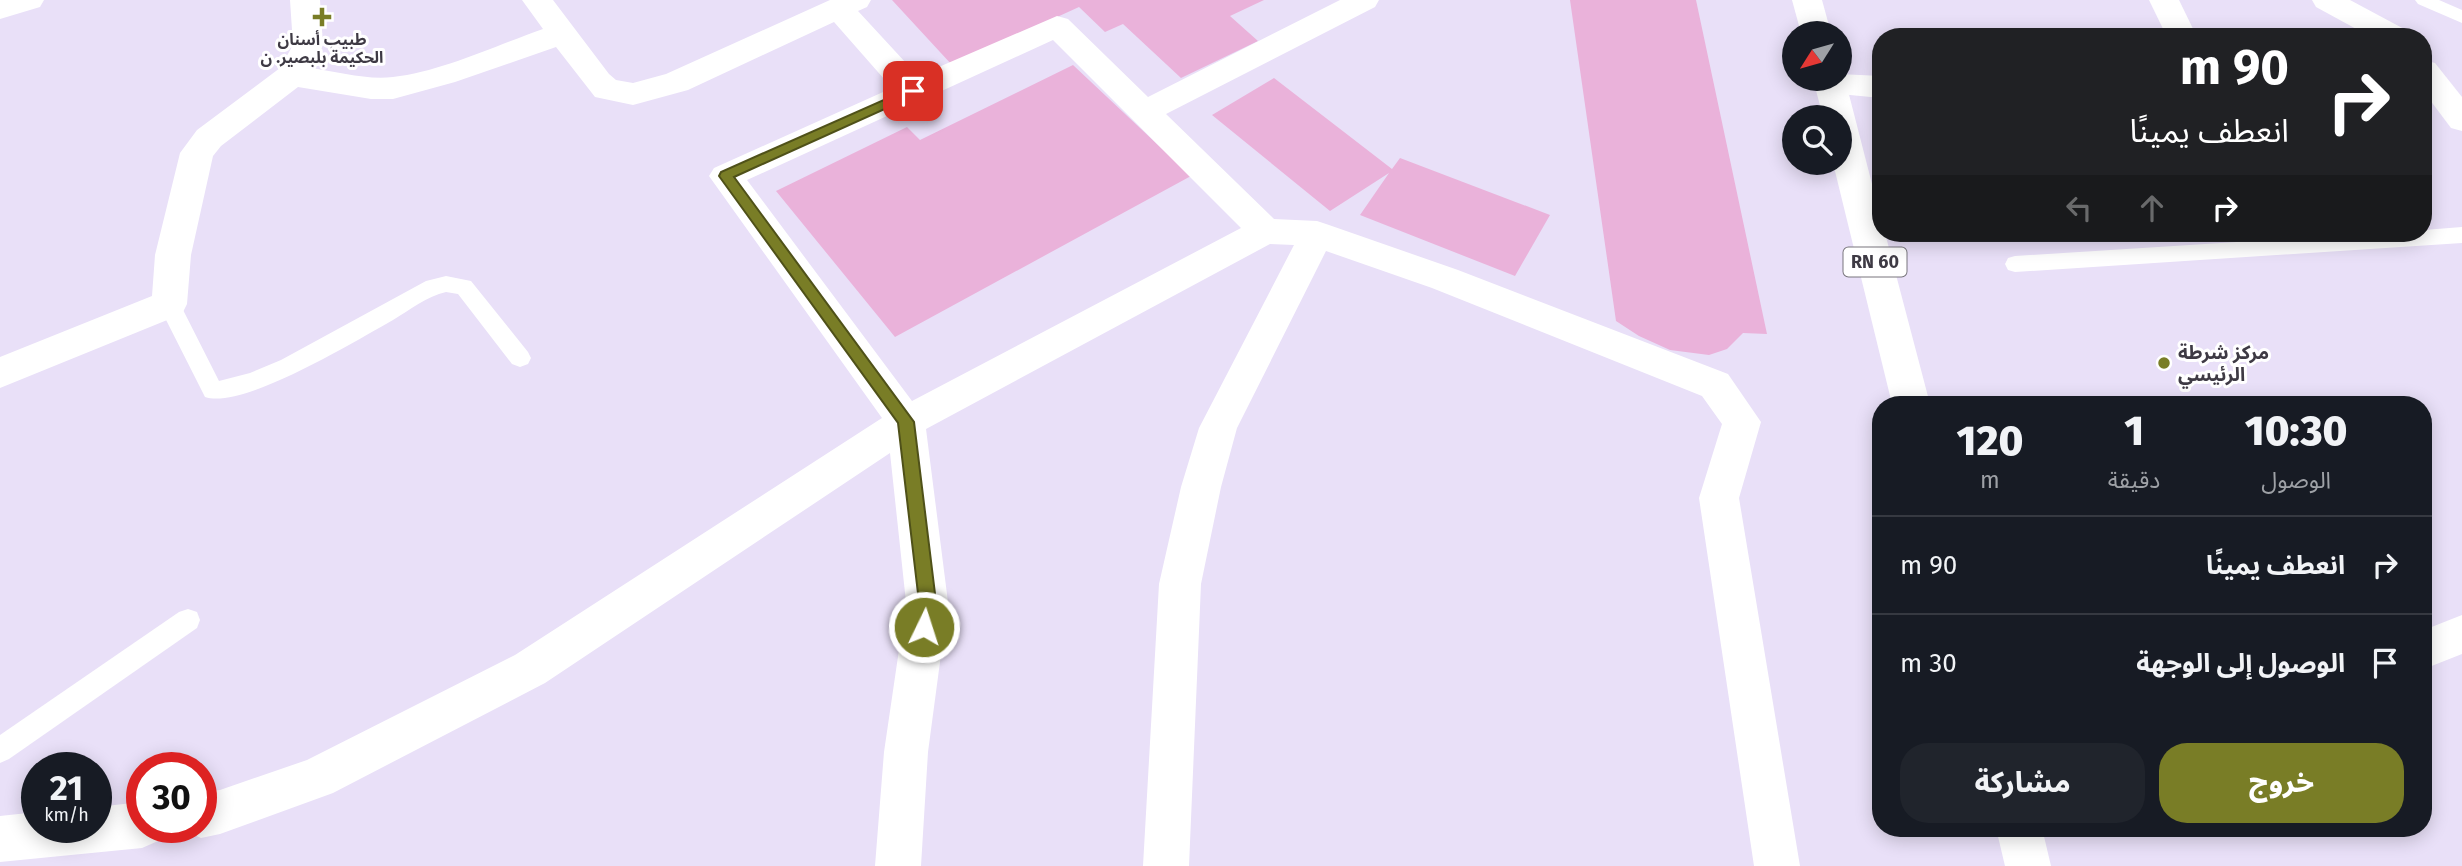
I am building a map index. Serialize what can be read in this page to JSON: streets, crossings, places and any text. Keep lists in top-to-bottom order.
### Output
{
  "streets": {
    "street": ["RN 60"]
  },
  "places": {
    "health": ["طبيب أسنان الحكيمة بلبصير. ن"],
    "other": ["مركز شرطة الرئيسي"]
  },
  "north": "bottom left",
  "page": {
    "turn": ["90 m", "انعطف يمينًا"],
    "eta": [
      "10:30",
      "الوصول",
      "1",
      "دقيقة",
      "120",
      "m"
    ],
    "list": [
      {
        "name": "انعطف يمينًا",
        "value": "90 m"
      },
      {
        "name": "الوصول إلى الوجهة",
        "value": "30 m"
      }
    ],
    "buttons": ["خروج", "مشاركة"],
    "speed": "21 km/h",
    "limit": "30"
  }
}
